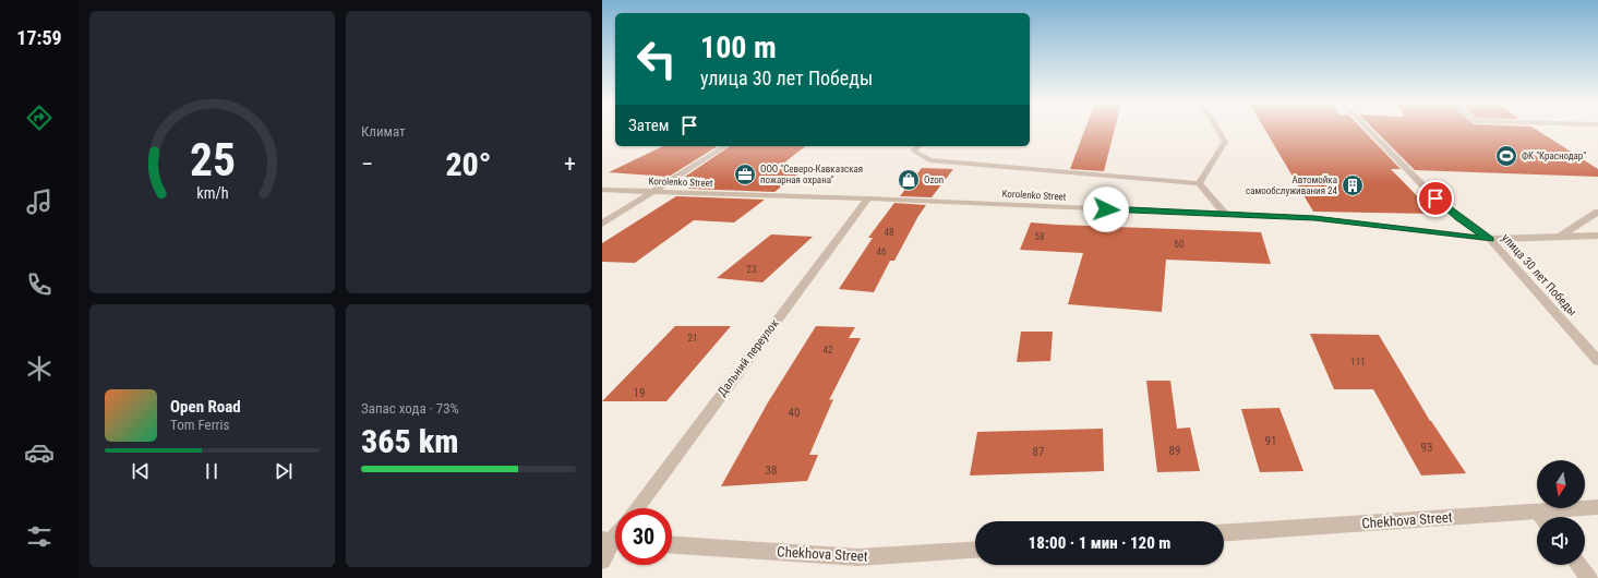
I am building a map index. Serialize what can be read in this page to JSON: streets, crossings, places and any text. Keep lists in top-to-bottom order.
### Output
{
  "streets": {
    "street": [
      "Korolenko Street",
      "улица 30 лет Победы",
      "Дальний переулок",
      "Chekhova Street"
    ]
  },
  "crossings": [
    ["Korolenko Street", "улица 30 лет Победы"],
    ["Korolenko Street", "Дальний переулок"]
  ],
  "places": {
    "sports": ["ФК \"Краснодар\""],
    "office": ["ООО \"Северо-Кавказская пожарная охрана\""],
    "shop": ["Ozon"],
    "building": ["Автомойка самообслуживания 24"]
  },
  "house_numbers": [
    "48",
    "58",
    "60",
    "46",
    "23",
    "21",
    "42",
    "111",
    "19",
    "40",
    "91",
    "93",
    "89",
    "87",
    "38"
  ],
  "north": "bottom",
  "page": {
    "tabs": "17:59",
    "tile": [
      "Климат",
      ["Запас хода · 73%", "365 km"]
    ],
    "turn": ["100 m", "улица 30 лет Победы"],
    "then": "Затем",
    "heat": ["−", "20°", "+"],
    "song": ["Open Road", "Tom Ferris"],
    "limit": "30",
    "trip": "18:00 · 1 мин · 120 m",
    "gauge": ["25", "km/h"]
  }
}
